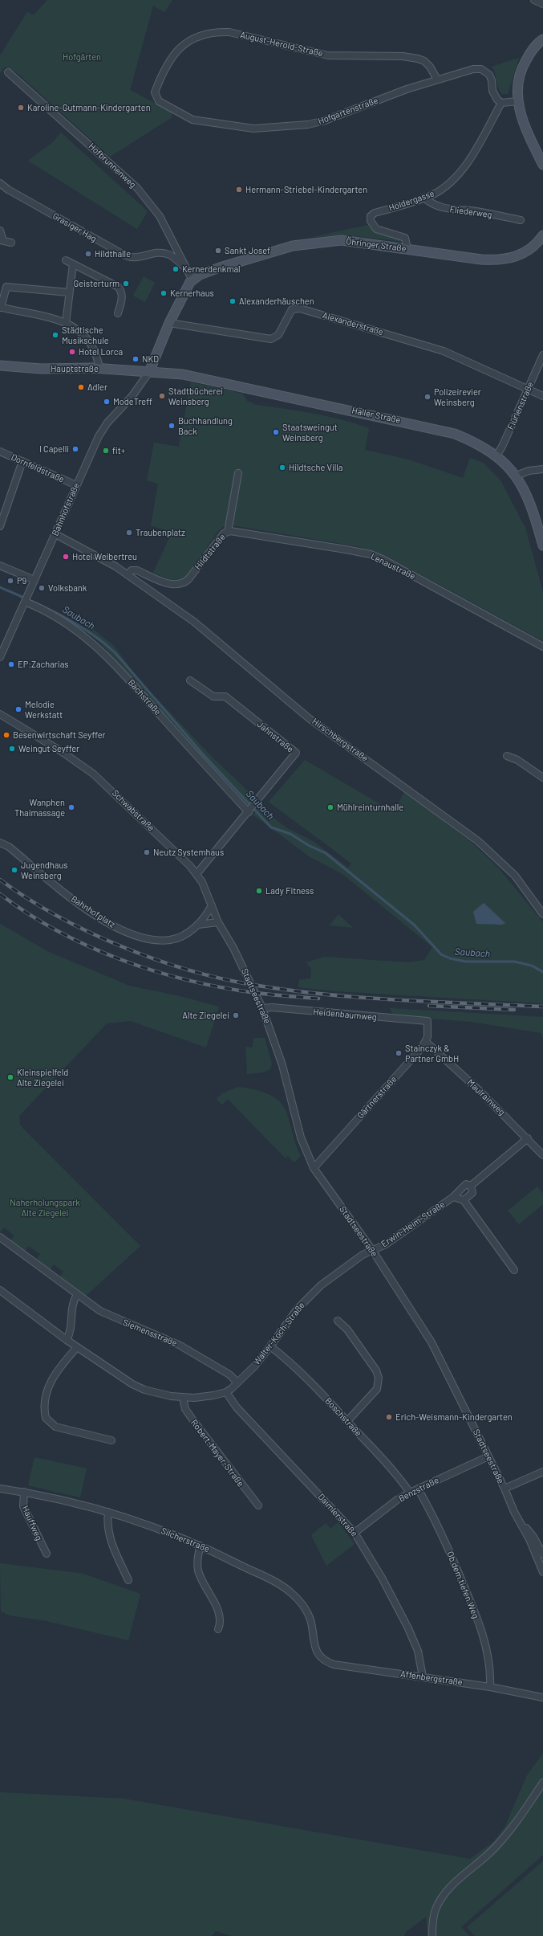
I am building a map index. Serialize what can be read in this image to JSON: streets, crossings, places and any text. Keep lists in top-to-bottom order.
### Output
{
  "streets": {
    "street": [
      "August-Herold-Straße",
      "Hofgartenstraße",
      "Hofbrunnenweg",
      "Holdergasse",
      "Fliederweg",
      "Grasiger Hag",
      "Öhringer Straße",
      "Alexanderstraße",
      "Hauptstraße",
      "Flürlenstraße",
      "Haller Straße",
      "Dornfeldstraße",
      "Bahnhofstraße",
      "Hildtstraße",
      "Lenaustraße",
      "Bachstraße",
      "Jahnstraße",
      "Hirschbergstraße",
      "Schwabstraße",
      "Bahnhofplatz",
      "Stadtseestraße",
      "Heidenbaumweg",
      "Gärtnerstraße",
      "Maulrainweg",
      "Erwin-Heim-Straße",
      "Siemensstraße",
      "Walter-Koch-Straße",
      "Boschstraße",
      "Robert-Mayer-Straße",
      "Benzstraße",
      "Daimlerstraße",
      "Hauffweg",
      "Silcherstraße",
      "Ob dem tiefen Weg",
      "Affenbergstraße"
    ]
  },
  "crossings": [
    ["August-Herold-Straße", "Hofgartenstraße"],
    ["Hofgartenstraße", "Holdergasse"],
    ["Hofbrunnenweg", "Grasiger Hag"],
    ["Hofbrunnenweg", "Öhringer Straße"],
    ["Holdergasse", "Fliederweg"],
    ["Holdergasse", "Öhringer Straße"],
    ["Alexanderstraße", "Flürlenstraße"],
    ["Hauptstraße", "Haller Straße"],
    ["Hauptstraße", "Bahnhofstraße"],
    ["Flürlenstraße", "Haller Straße"],
    ["Haller Straße", "Bahnhofstraße"],
    ["Dornfeldstraße", "Bahnhofstraße"],
    ["Bahnhofstraße", "Bachstraße"],
    ["Bahnhofstraße", "Hirschbergstraße"],
    ["Hildtstraße", "Lenaustraße"],
    ["Hildtstraße", "Hirschbergstraße"],
    ["Bachstraße", "Jahnstraße"],
    ["Jahnstraße", "Schwabstraße"],
    ["Schwabstraße", "Bahnhofplatz"],
    ["Schwabstraße", "Stadtseestraße"],
    ["Stadtseestraße", "Heidenbaumweg"],
    ["Stadtseestraße", "Gärtnerstraße"],
    ["Stadtseestraße", "Erwin-Heim-Straße"],
    ["Stadtseestraße", "Walter-Koch-Straße"],
    ["Stadtseestraße", "Benzstraße"],
    ["Heidenbaumweg", "Gärtnerstraße"],
    ["Heidenbaumweg", "Maulrainweg"],
    ["Gärtnerstraße", "Maulrainweg"],
    ["Maulrainweg", "Erwin-Heim-Straße"],
    ["Erwin-Heim-Straße", "Walter-Koch-Straße"],
    ["Siemensstraße", "Walter-Koch-Straße"],
    ["Walter-Koch-Straße", "Boschstraße"],
    ["Walter-Koch-Straße", "Robert-Mayer-Straße"],
    ["Walter-Koch-Straße", "Daimlerstraße"],
    ["Boschstraße", "Benzstraße"],
    ["Benzstraße", "Daimlerstraße"],
    ["Benzstraße", "Ob dem tiefen Weg"],
    ["Daimlerstraße", "Affenbergstraße"],
    ["Hauffweg", "Silcherstraße"],
    ["Silcherstraße", "Affenbergstraße"],
    ["Ob dem tiefen Weg", "Affenbergstraße"]
  ],
  "water": ["Saubach"],
  "parks": ["Hofgärten", "Naherholungspark Alte Ziegelei"],
  "places": [
    "Karoline-Gutmann-Kindergarten",
    "Hermann-Striebel-Kindergarten",
    "Sankt Josef",
    "Hildthalle",
    "Kernerdenkmal",
    "Geisterturm",
    "Kernerhaus",
    "Alexanderhäuschen",
    "Städtische Musikschule",
    "Hotel Lorca",
    "NKD",
    "Adler",
    "Stadtbücherei Weinsberg",
    "Polizeirevier Weinsberg",
    "ModeTreff",
    "Buchhandlung Back",
    "Staatsweingut Weinsberg",
    "I Capelli",
    "fit+",
    "Hildtsche Villa",
    "Traubenplatz",
    "Hotel Weibertreu",
    "P9",
    "Volksbank",
    "EP:Zacharias",
    "Melodie Werkstatt",
    "Besenwirtschaft Seyffer",
    "Weingut Seyffer",
    "Wanphen Thaimassage",
    "Mühlreinturnhalle",
    "Neutz Systemhaus",
    "Jugendhaus Weinsberg",
    "Lady Fitness",
    "Alte Ziegelei",
    "Stainczyk & Partner GmbH",
    "Kleinspielfeld Alte Ziegelei",
    "Erich-Weismann-Kindergarten"
  ]
}
